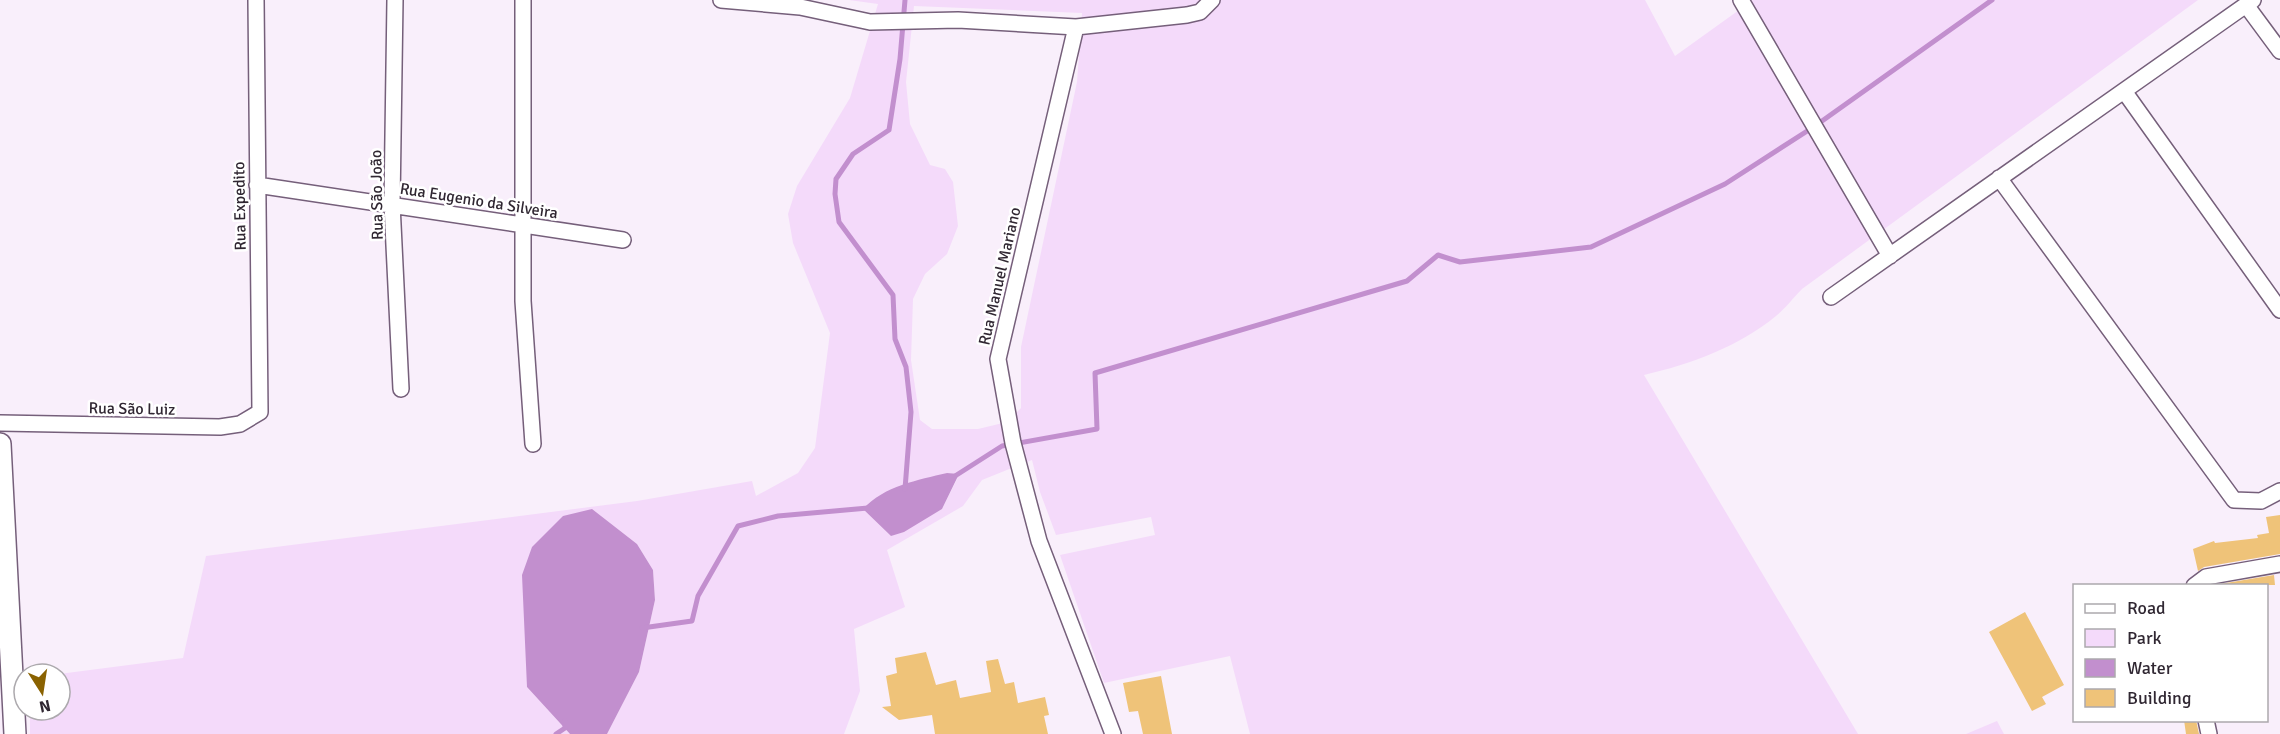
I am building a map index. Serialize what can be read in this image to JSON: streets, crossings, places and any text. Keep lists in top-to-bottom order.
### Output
{
  "streets": {
    "street": [
      "Rua São João",
      "Rua Eugenio da Silveira",
      "Rua Expedito",
      "Rua Manuel Mariano",
      "Rua São Luiz"
    ]
  },
  "crossings": [
    ["Rua São João", "Rua Eugenio da Silveira"],
    ["Rua Eugenio da Silveira", "Rua Expedito"],
    ["Rua Expedito", "Rua São Luiz"]
  ],
  "legend": [
    "Road",
    "Park",
    "Water",
    "Building"
  ],
  "north": "bottom"
}
